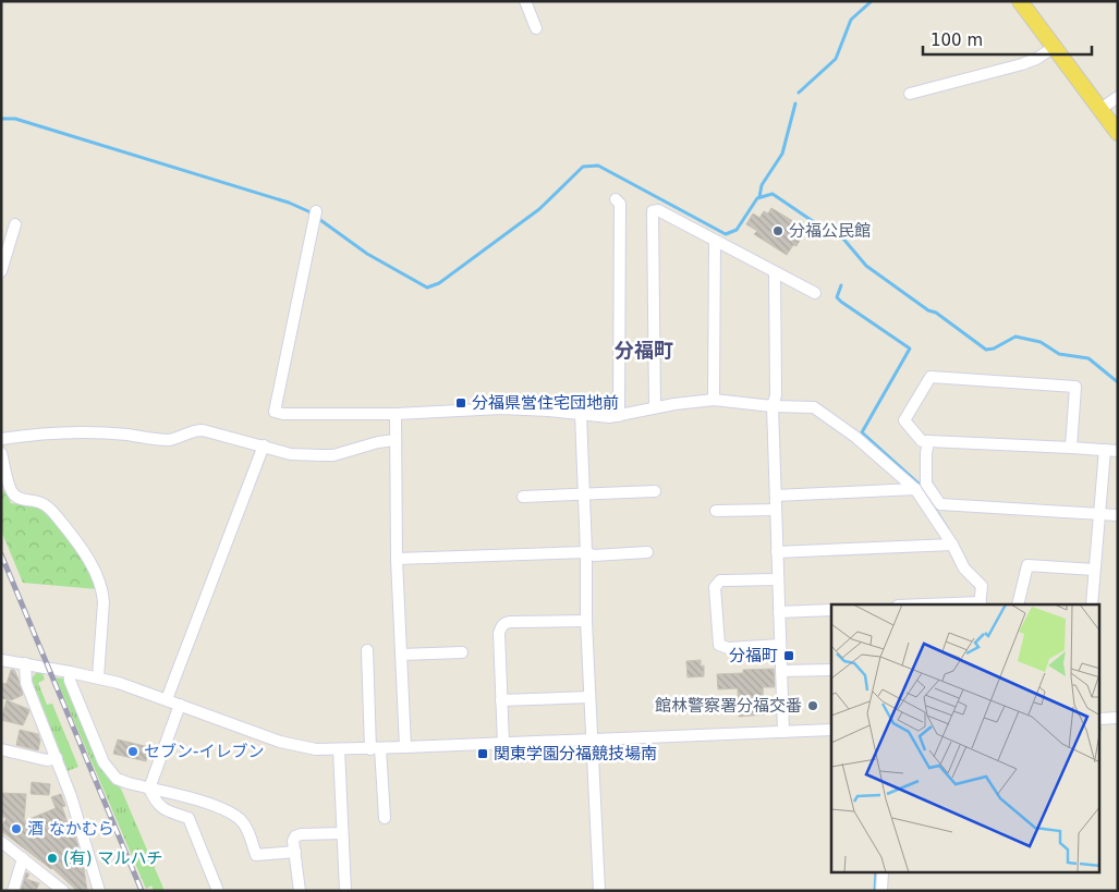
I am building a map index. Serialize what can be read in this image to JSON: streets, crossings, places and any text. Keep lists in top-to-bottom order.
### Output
{
  "districts": ["分福町"],
  "places": {
    "other": [
      "分福公民館",
      "館林警察署分福交番",
      "セブン-イレブン",
      "酒 なかむら",
      "(有) マルハチ"
    ],
    "transit": ["分福県営住宅団地前", "分福町", "関東学園分福競技場南"]
  },
  "scale_bar": "100 m"
}
